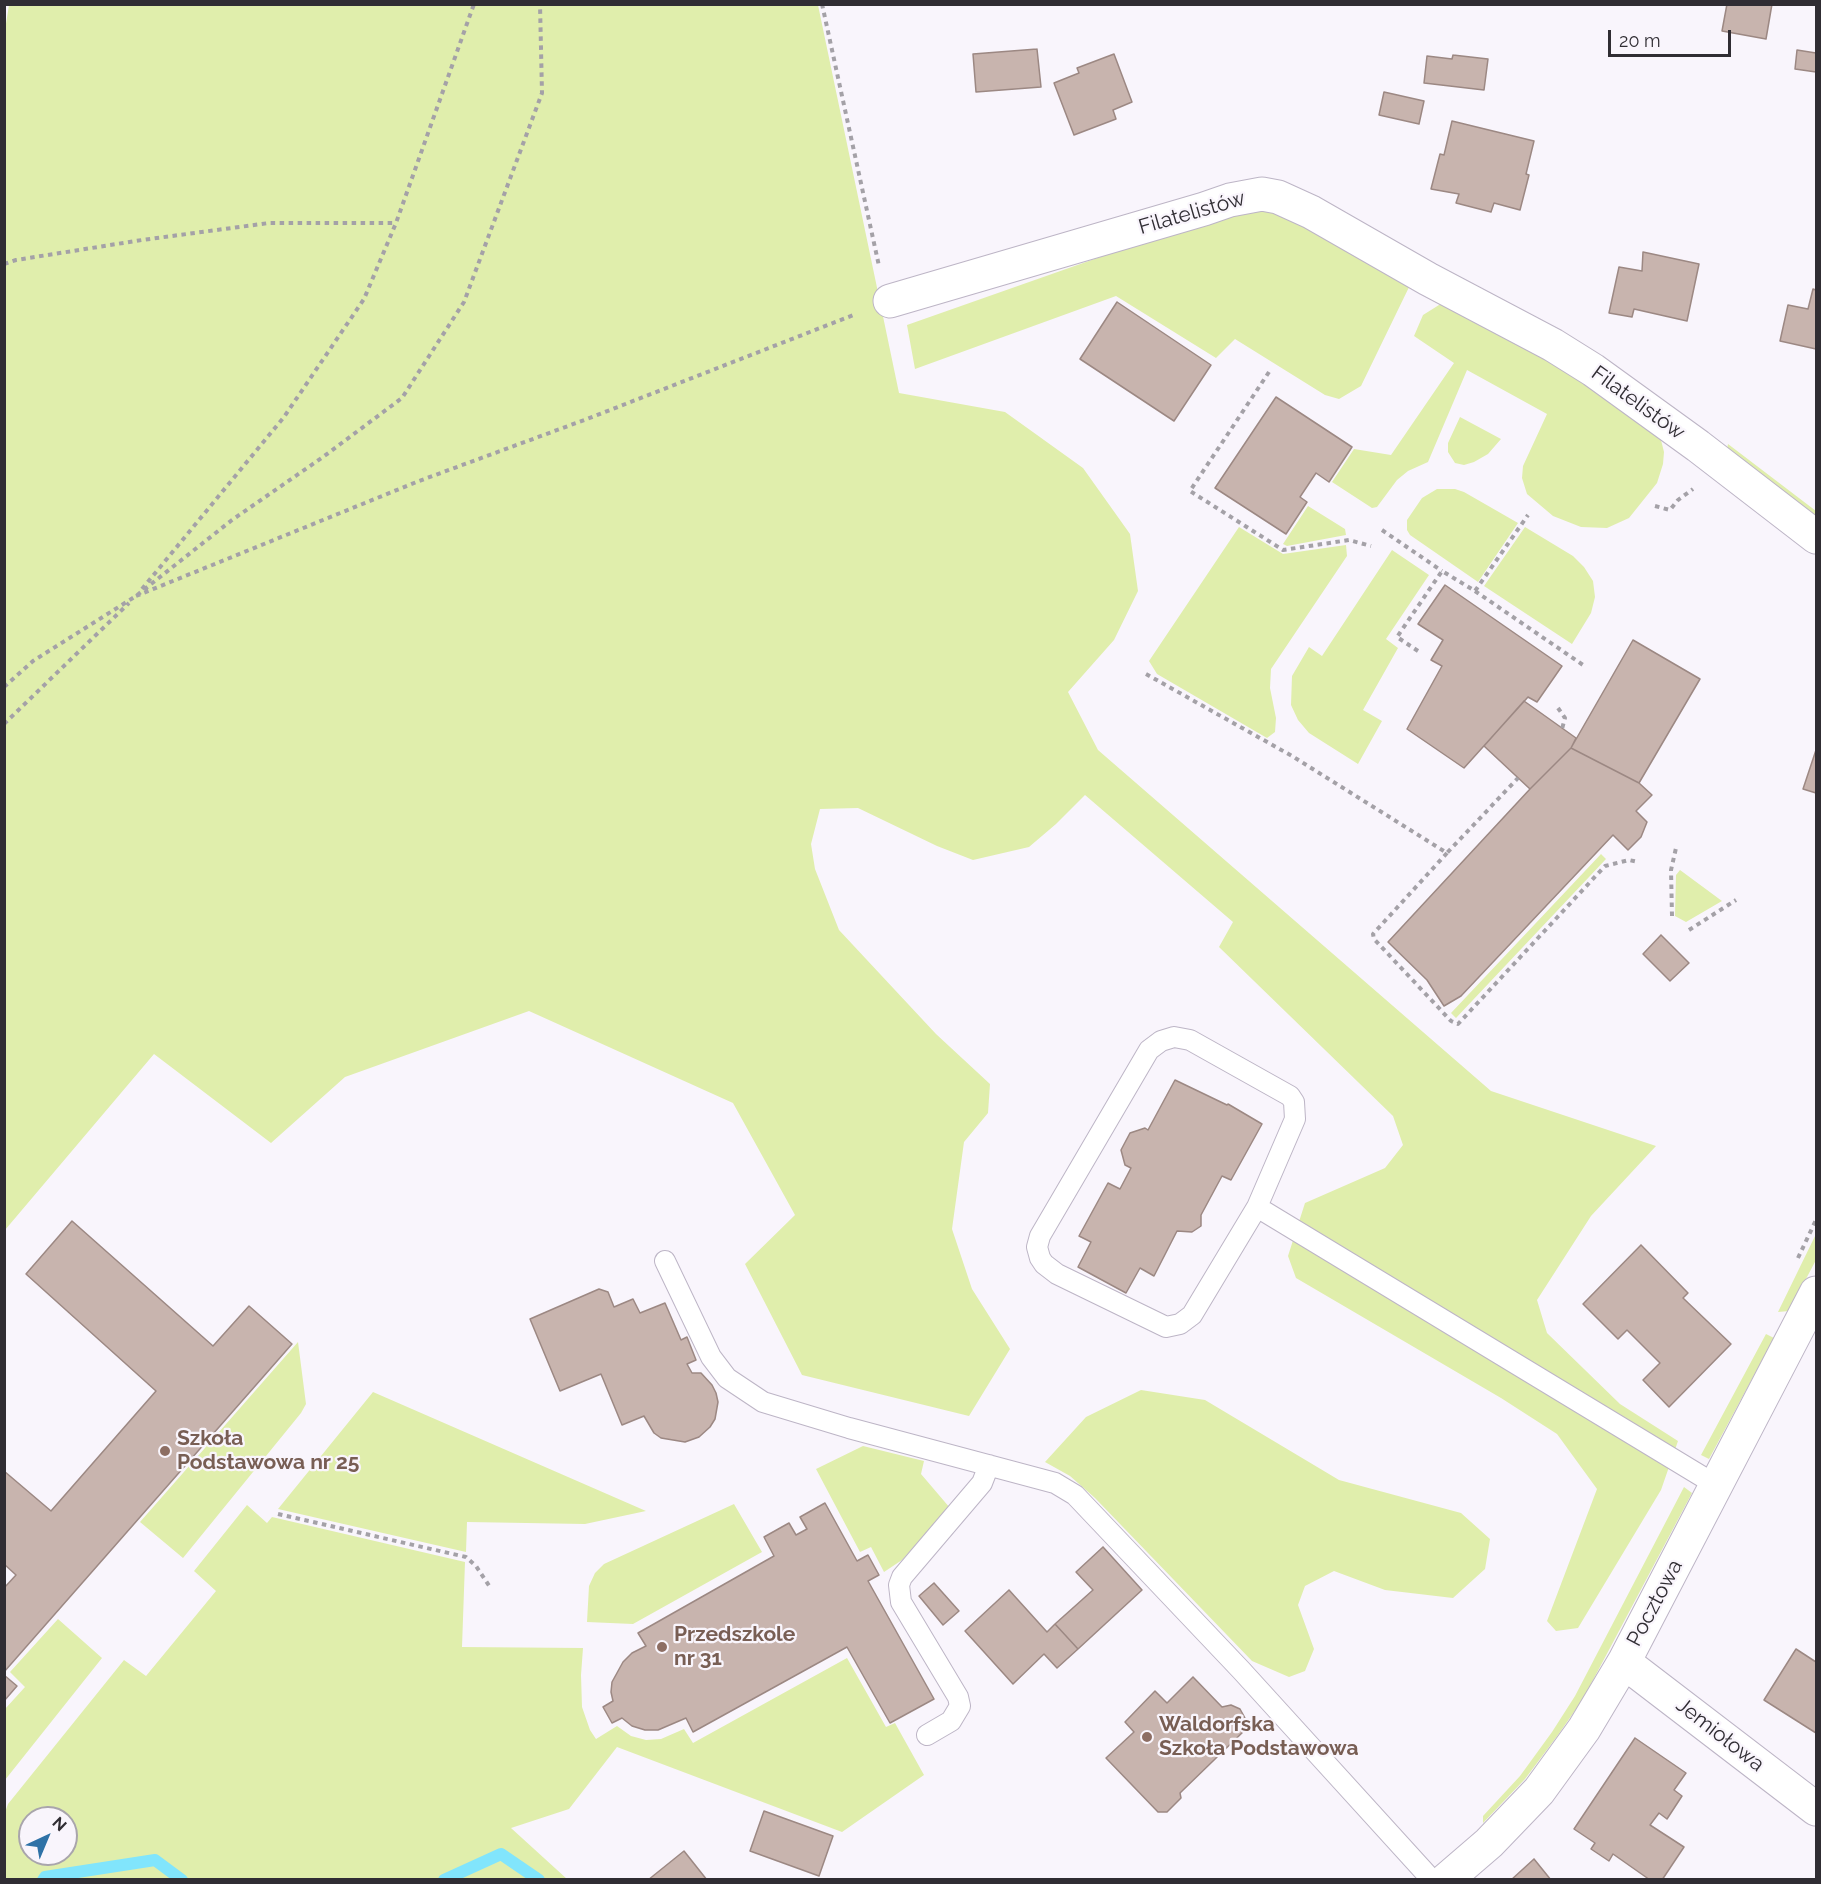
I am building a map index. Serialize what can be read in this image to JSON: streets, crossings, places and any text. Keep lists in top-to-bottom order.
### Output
{
  "streets": {
    "street": ["Filatelistów", "Pocztowa", "Jemiołowa"]
  },
  "crossings": [
    ["Pocztowa", "Jemiołowa"]
  ],
  "places": ["Szkoła Podstawowa nr 25", "Przedszkole nr 31", "Waldorfska Szkoła Podstawowa"],
  "scale_bar": "20 m",
  "north": "top right"
}
